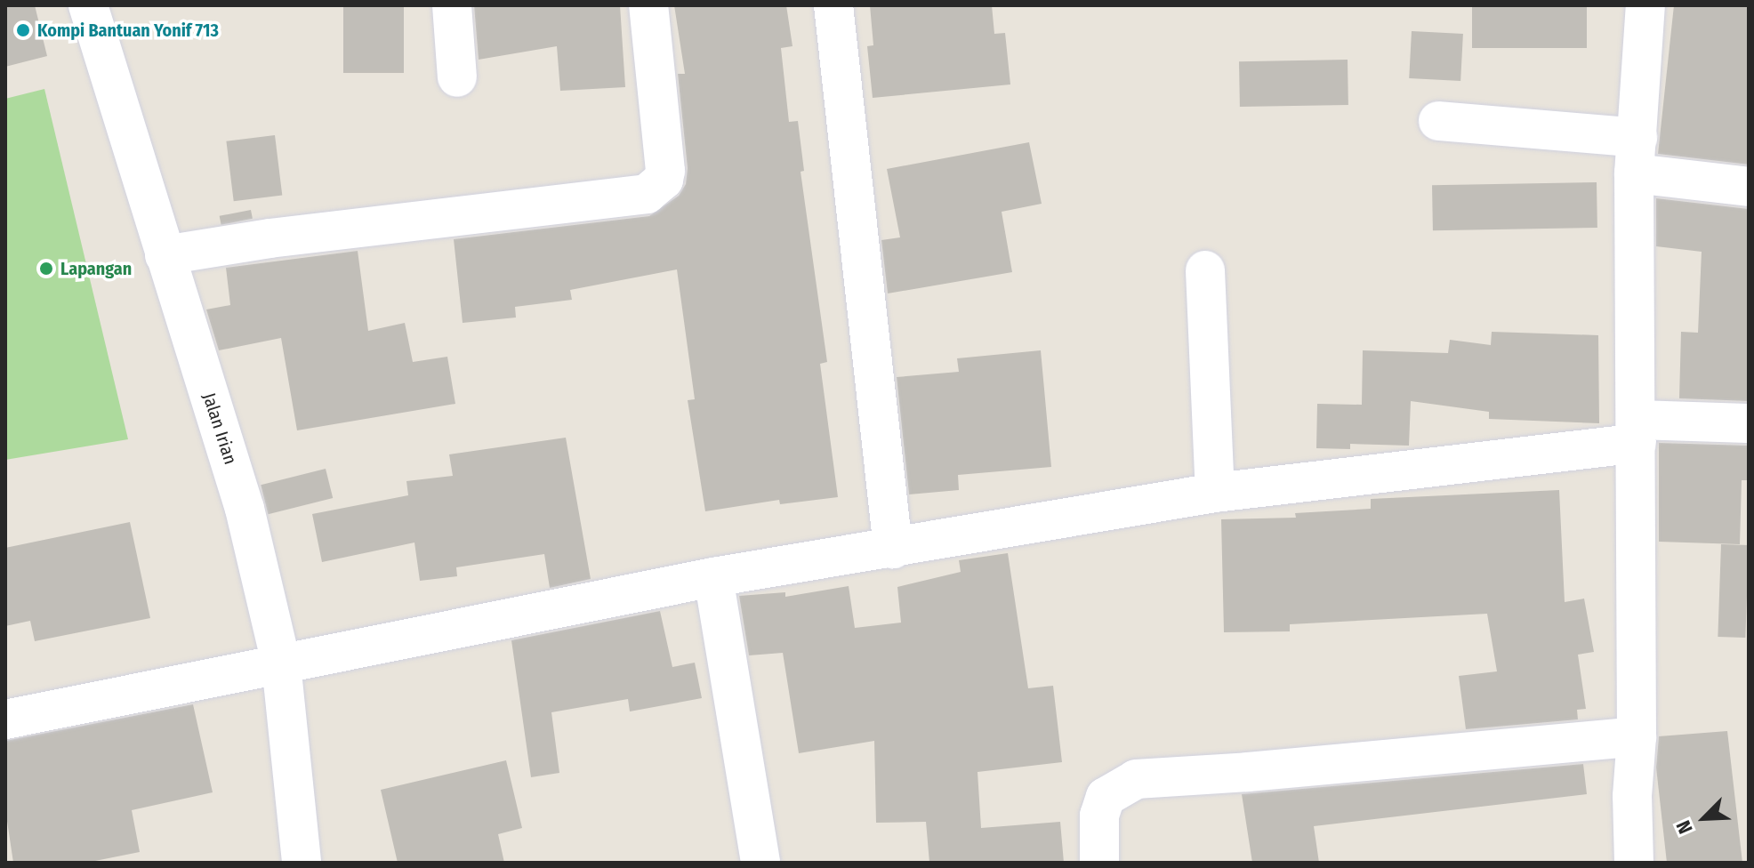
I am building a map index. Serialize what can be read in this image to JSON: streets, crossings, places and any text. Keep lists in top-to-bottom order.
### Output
{
  "streets": {
    "street": ["Jalan Irian"]
  },
  "places": ["Kompi Bantuan Yonif 713", "Lapangan"],
  "north": "bottom left"
}
